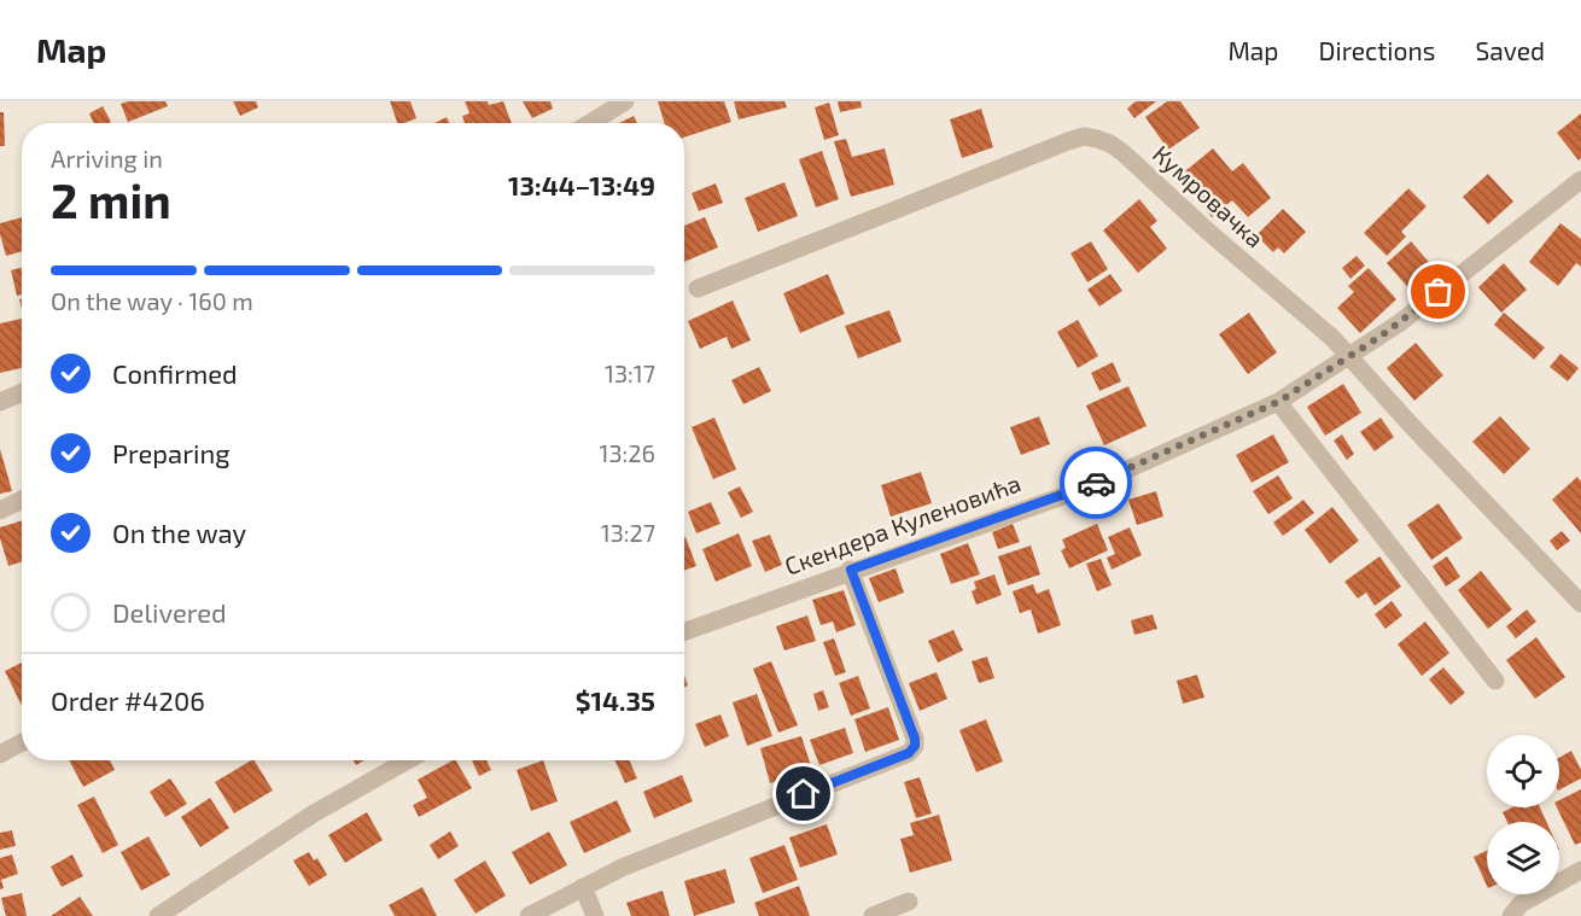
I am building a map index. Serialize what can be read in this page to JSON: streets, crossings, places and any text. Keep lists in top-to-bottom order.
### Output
{
  "streets": {
    "street": ["Кумровачка", "Скендера Куленовића"]
  },
  "crossings": [
    ["Кумровачка", "Скендера Куленовића"]
  ],
  "page": {
    "header": "Map",
    "nav": ["Map", "Directions", "Saved"],
    "heading": ["2 min", "Arriving in", "13:44–13:49"],
    "panel": ["Order #4206", "$14.35"],
    "bar": "On the way · 160 m",
    "list": [
      ["Confirmed", "13:17"],
      ["Preparing", "13:26"],
      ["On the way", "13:27"],
      "Delivered"
    ]
  }
}
